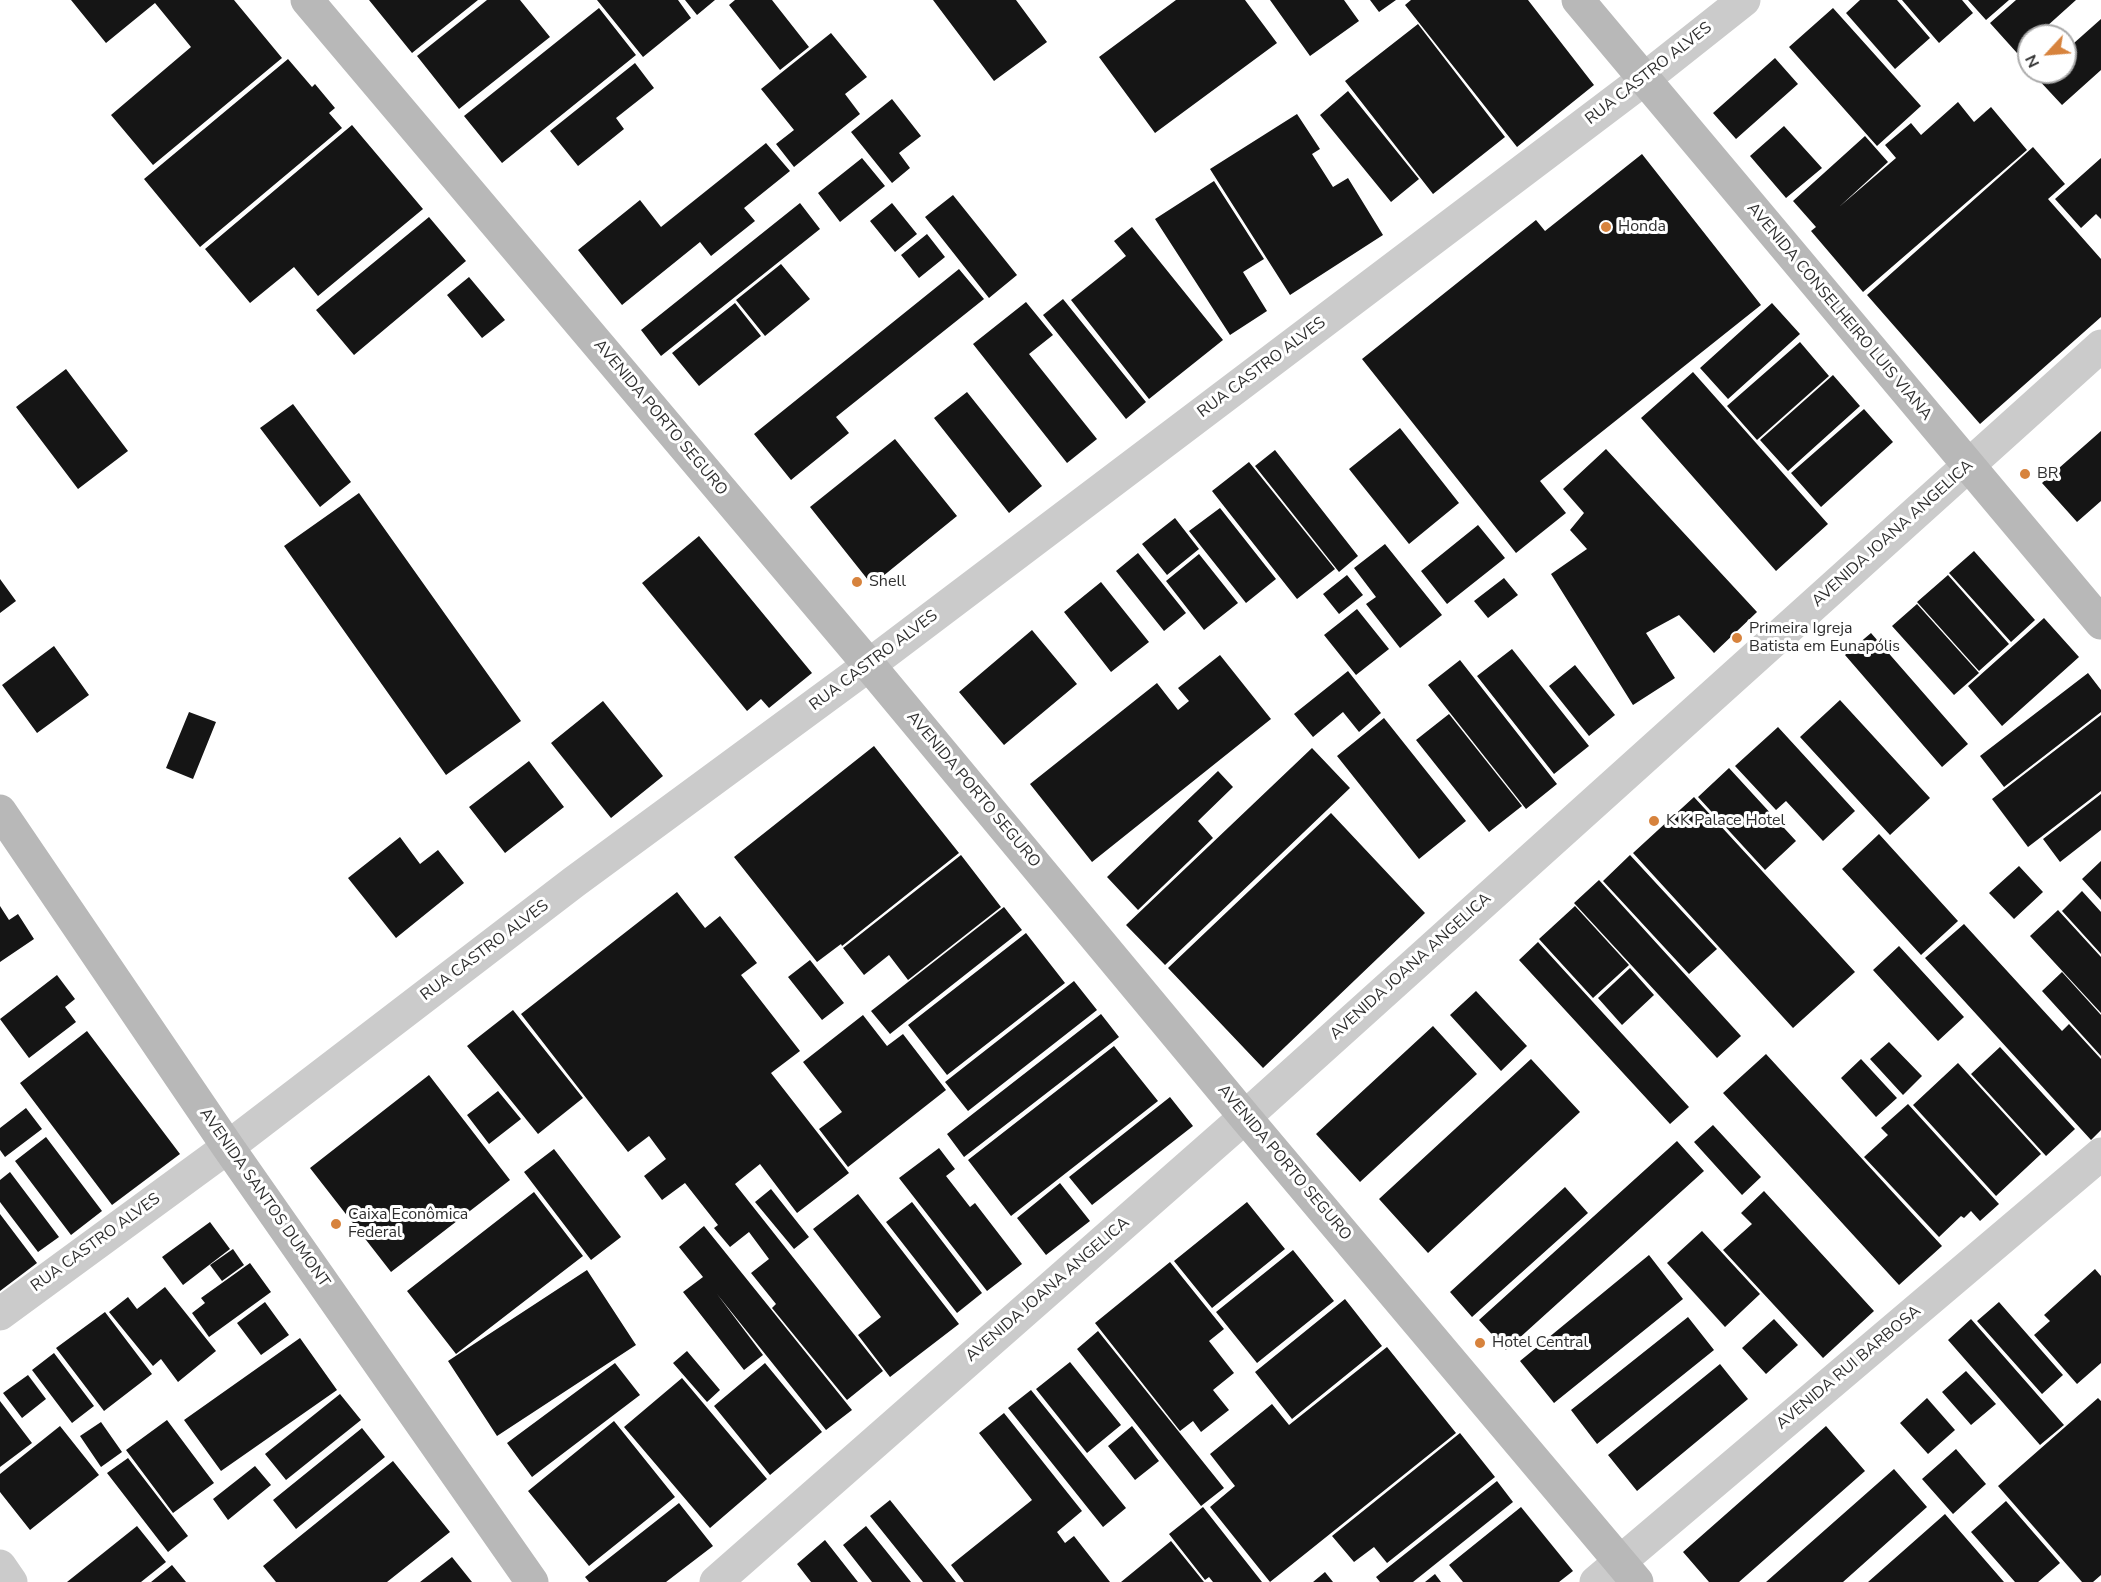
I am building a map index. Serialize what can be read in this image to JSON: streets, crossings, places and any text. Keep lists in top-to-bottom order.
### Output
{
  "streets": {
    "main road": ["AVENIDA CONSELHEIRO LUIS VIANA", "AVENIDA PORTO SEGURO", "AVENIDA SANTOS DUMONT"],
    "street": ["RUA CASTRO ALVES", "AVENIDA JOANA ANGELICA", "AVENIDA RUI BARBOSA"]
  },
  "crossings": [
    ["RUA CASTRO ALVES", "AVENIDA CONSELHEIRO LUIS VIANA"],
    ["RUA CASTRO ALVES", "AVENIDA PORTO SEGURO"],
    ["RUA CASTRO ALVES", "AVENIDA SANTOS DUMONT"],
    ["AVENIDA CONSELHEIRO LUIS VIANA", "AVENIDA JOANA ANGELICA"],
    ["AVENIDA PORTO SEGURO", "AVENIDA JOANA ANGELICA"],
    ["AVENIDA PORTO SEGURO", "AVENIDA RUI BARBOSA"]
  ],
  "places": [
    "Honda",
    "BR",
    "Shell",
    "Primeira Igreja Batista em Eunapólis",
    "K K Palace Hotel",
    "Caixa Econômica Federal",
    "Hotel Central"
  ],
  "north": "bottom left"
}
